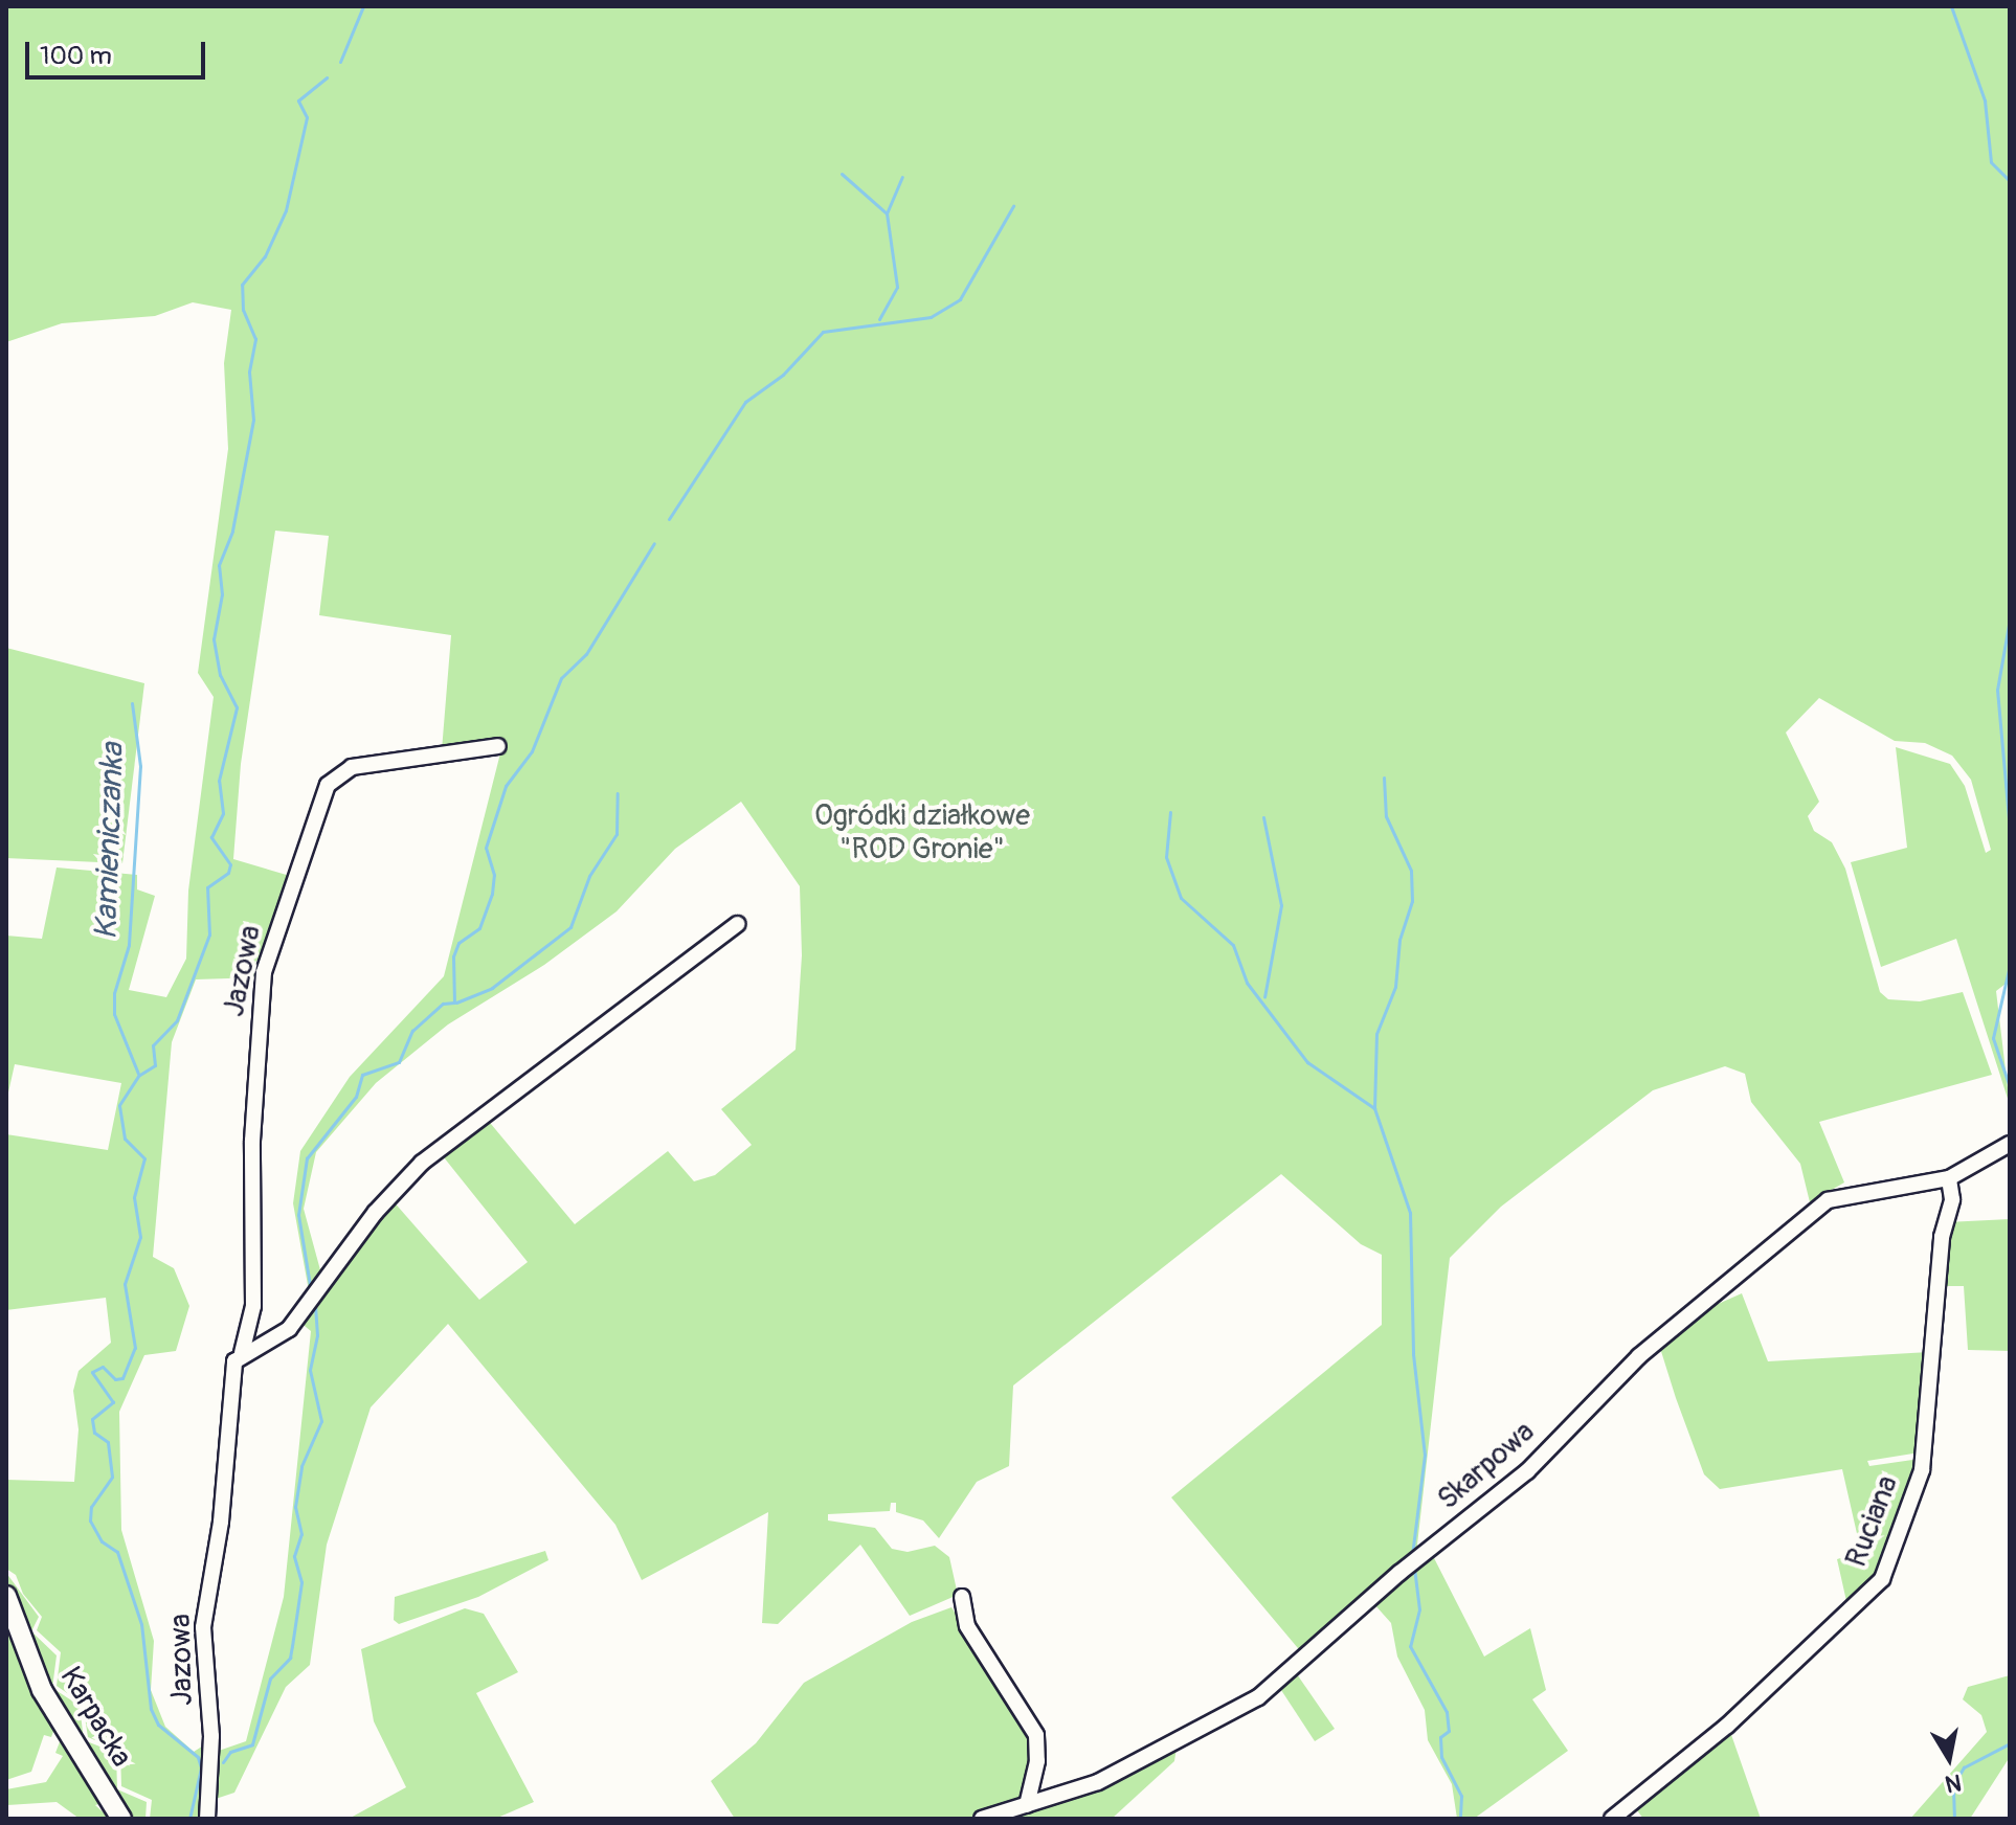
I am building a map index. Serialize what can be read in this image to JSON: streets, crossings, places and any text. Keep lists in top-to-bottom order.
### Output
{
  "streets": {
    "street": [
      "Jazowa",
      "Skarpowa",
      "Ruciana",
      "Karpacka"
    ]
  },
  "crossings": [
    ["Skarpowa", "Ruciana"]
  ],
  "water": ["Kamieniczanka"],
  "parks": ["Ogródki działkowe \"ROD Gronie\""],
  "scale_bar": "100 m",
  "north": "bottom"
}
